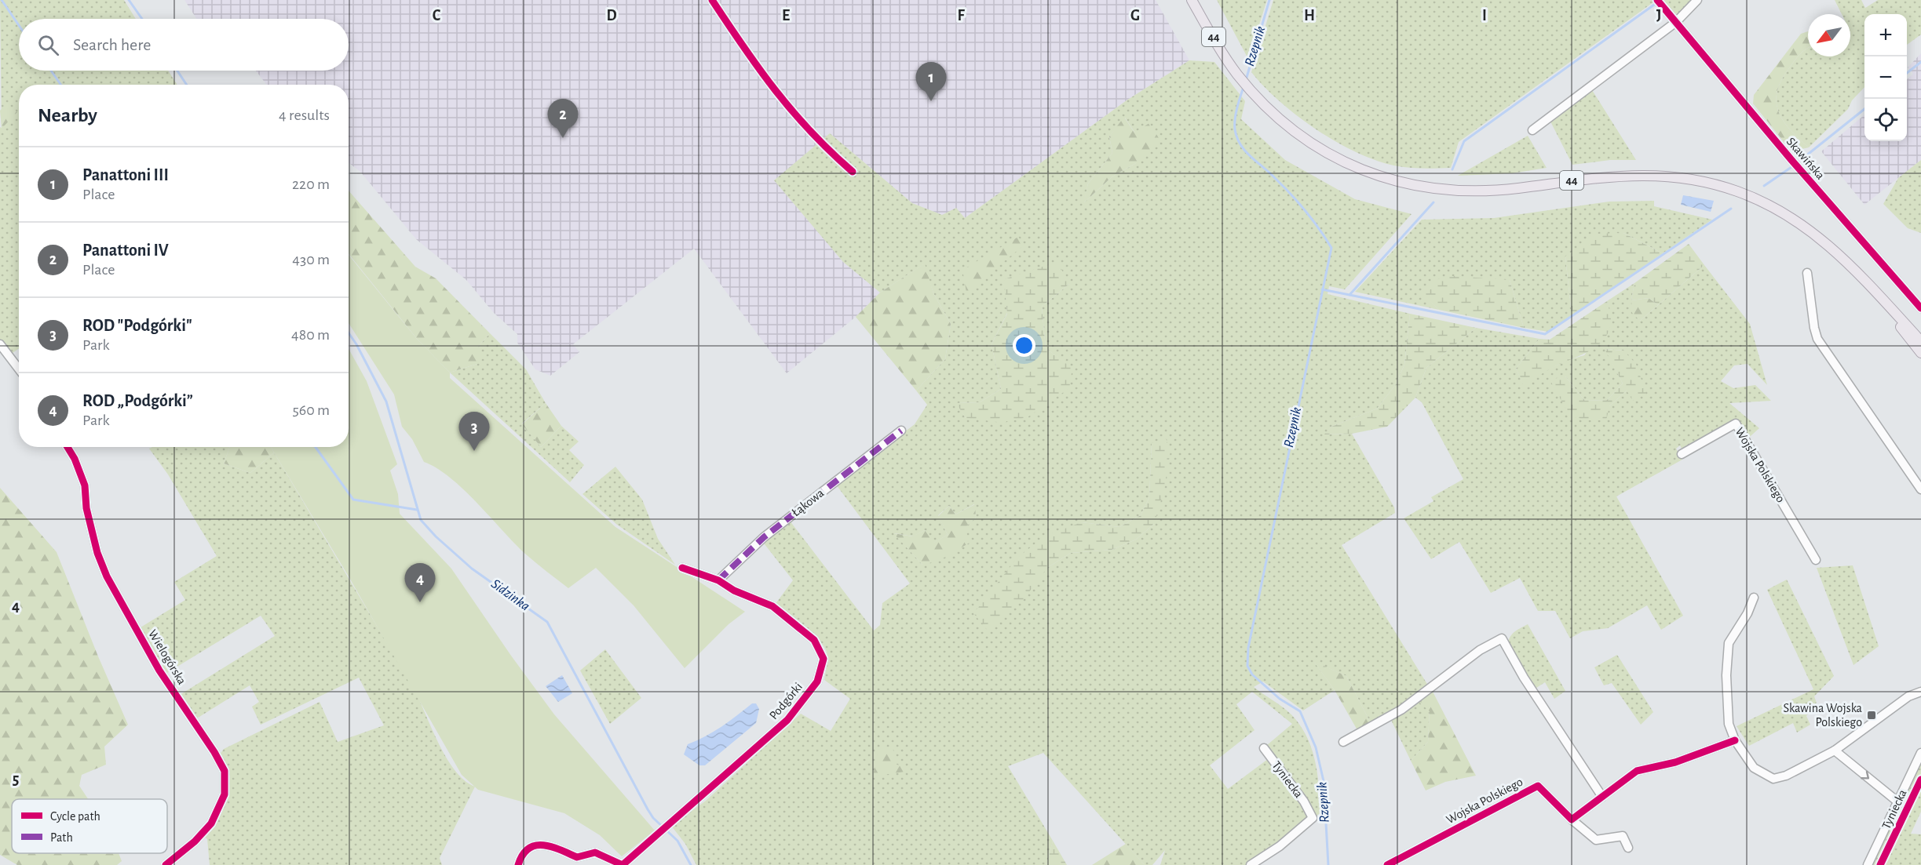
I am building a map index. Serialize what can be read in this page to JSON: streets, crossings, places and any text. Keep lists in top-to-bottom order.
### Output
{
  "streets": {
    "main road": ["44"],
    "street": [
      "Skawińska",
      "Wojska Polskiego",
      "Łąkowa",
      "Wielogórska",
      "Podgórki",
      "Tyniecka"
    ]
  },
  "crossings": [
    ["Łąkowa", "Podgórki"]
  ],
  "water": ["Rzepnik", "Sidzinka"],
  "places": {
    "transit": ["Skawina Wojska Polskiego"]
  },
  "legend": ["Cycle path", "Path"],
  "north": "bottom left",
  "page": {
    "map_buttons": ["+", "−"],
    "search": "Search here",
    "pins": [
      "1",
      "2",
      "3",
      "4"
    ],
    "heading": ["Nearby", "4 results"],
    "list": [
      {
        "mark": "1",
        "name": "Panattoni III",
        "note": "Place",
        "value": "220 m"
      },
      {
        "mark": "2",
        "name": "Panattoni IV",
        "note": "Place",
        "value": "430 m"
      },
      {
        "mark": "3",
        "name": "ROD \"Podgórki\"",
        "note": "Park",
        "value": "480 m"
      },
      {
        "mark": "4",
        "name": "ROD „Podgórki”",
        "note": "Park",
        "value": "560 m"
      }
    ]
  },
  "grid": {
    "columns": [
      "C",
      "D",
      "E",
      "F",
      "G",
      "H",
      "I",
      "J"
    ],
    "rows": ["4", "5"]
  }
}
